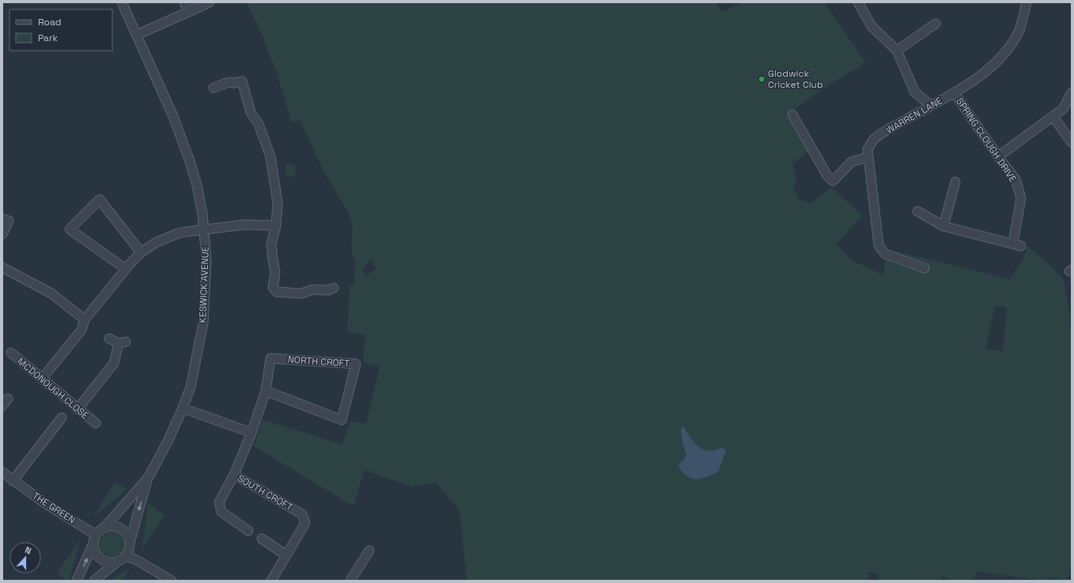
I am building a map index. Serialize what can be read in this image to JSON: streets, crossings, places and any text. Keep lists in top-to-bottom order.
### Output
{
  "streets": {
    "street": [
      "WARREN LANE",
      "SPRING CLOUGH DRIVE",
      "KESWICK AVENUE",
      "NORTH CROFT",
      "MCDONOUGH CLOSE",
      "SOUTH CROFT",
      "THE GREEN"
    ]
  },
  "crossings": [
    ["WARREN LANE", "SPRING CLOUGH DRIVE"],
    ["NORTH CROFT", "SOUTH CROFT"]
  ],
  "places": ["Glodwick Cricket Club"],
  "legend": ["Road", "Park"],
  "north": "top"
}
